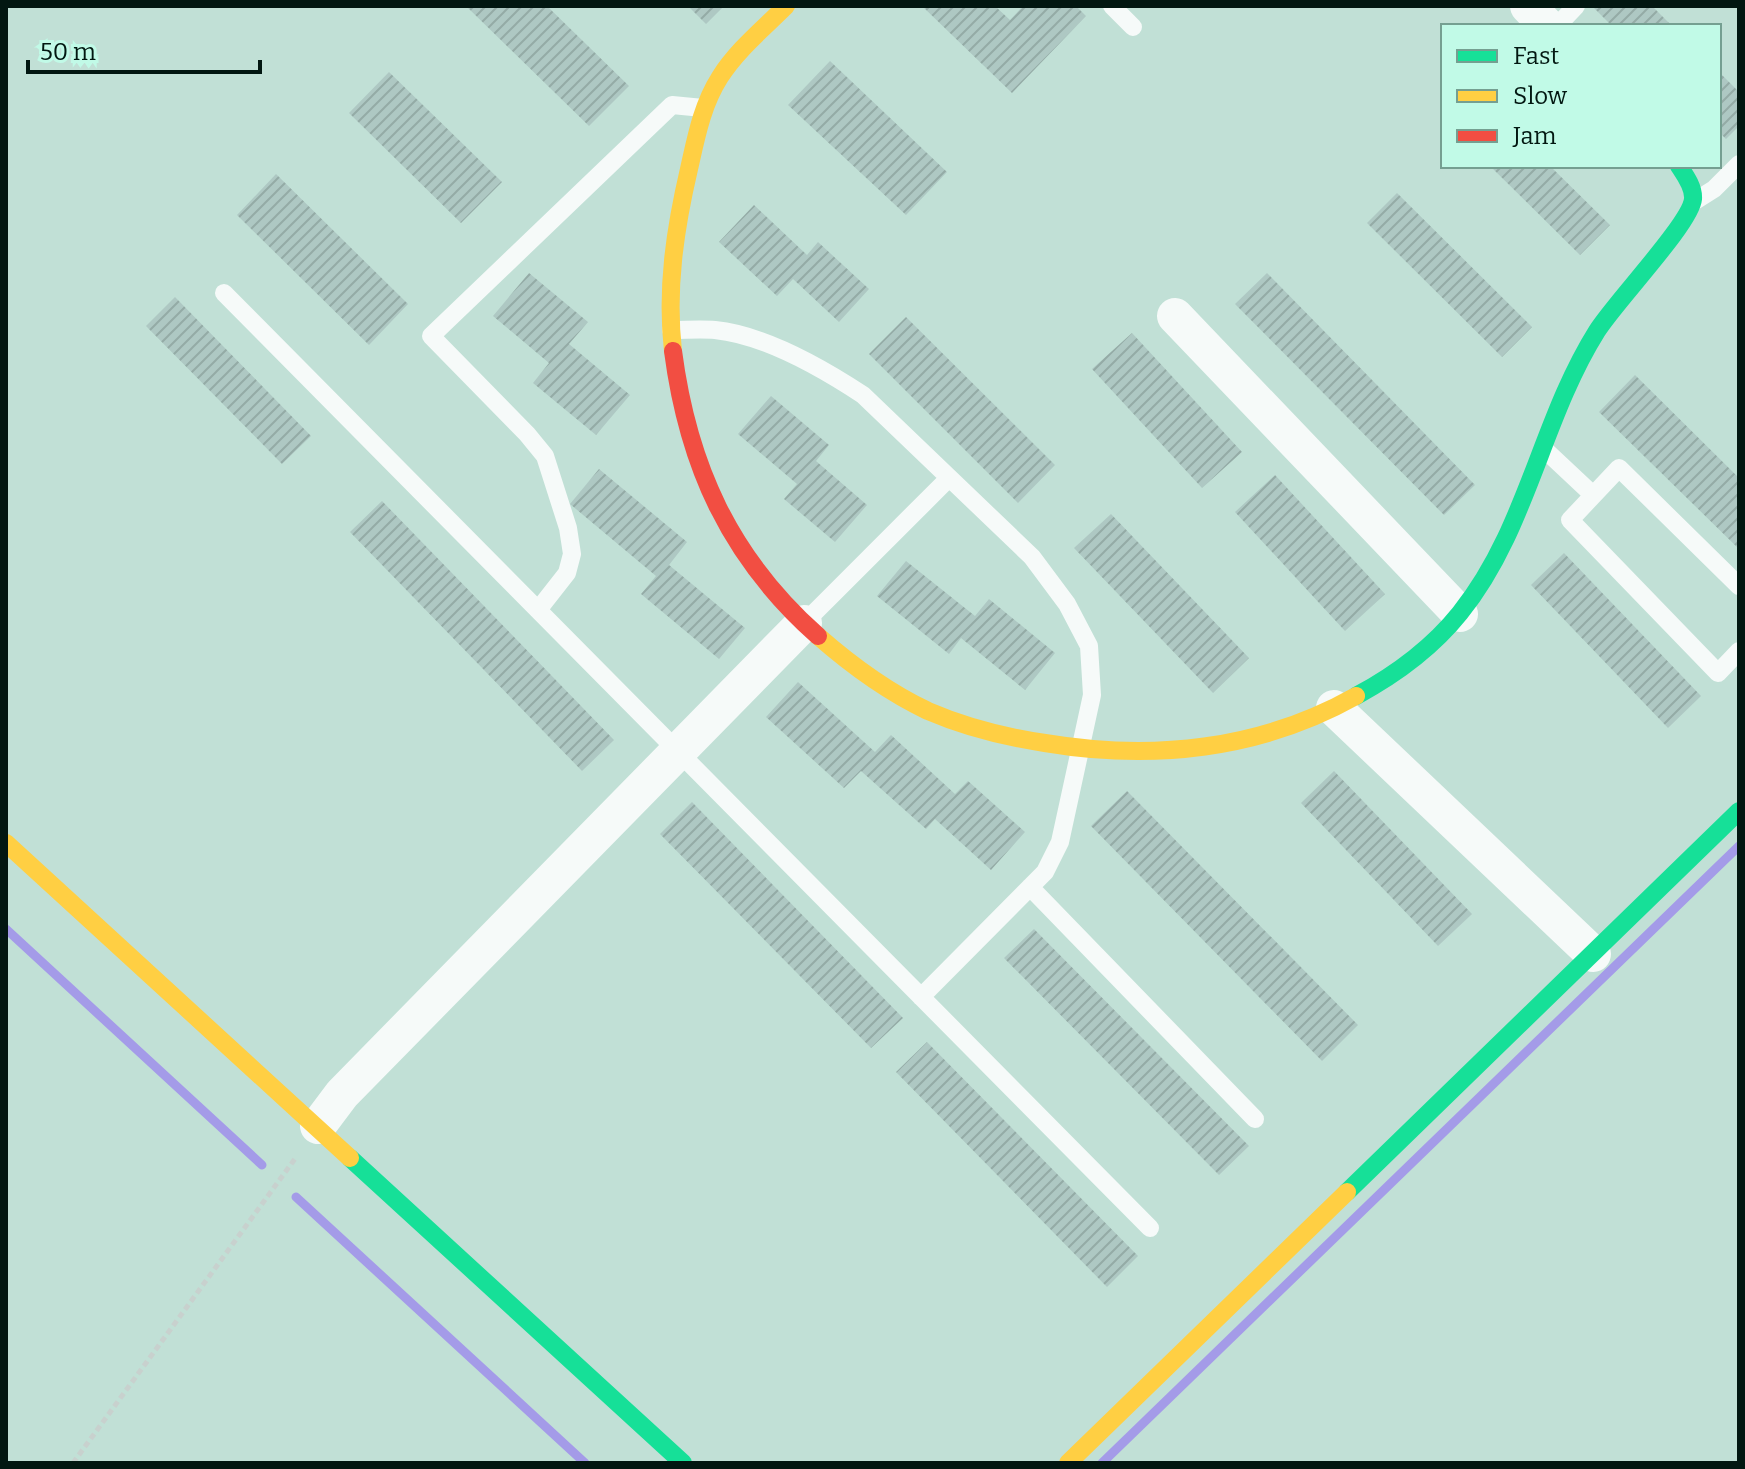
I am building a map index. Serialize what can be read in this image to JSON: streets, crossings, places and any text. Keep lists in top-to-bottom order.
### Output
{
  "legend": ["Fast", "Slow", "Jam"],
  "scale_bar": "50 m"
}
